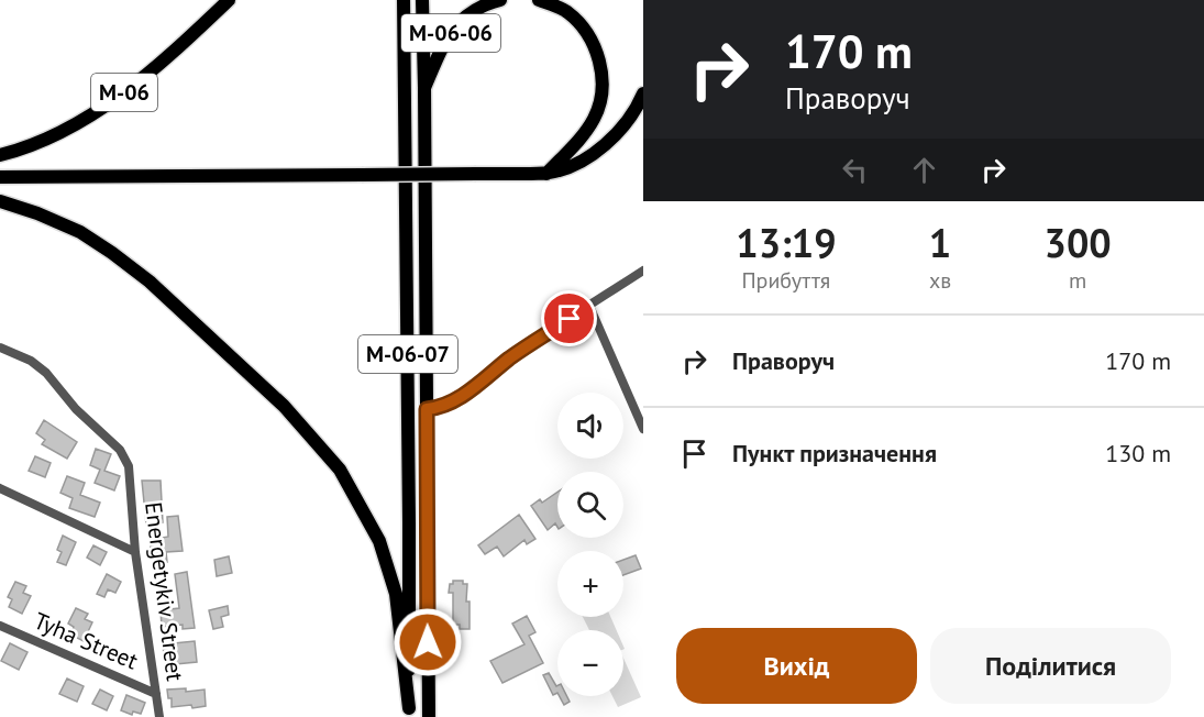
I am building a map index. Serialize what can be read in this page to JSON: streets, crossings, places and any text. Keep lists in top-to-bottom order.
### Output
{
  "streets": {
    "main road": ["М-06-06", "М-06", "М-06-07"],
    "street": ["Energetykiv Street", "Tyha Street"]
  },
  "crossings": [
    ["М-06-06", "М-06-07"],
    ["Energetykiv Street", "Tyha Street"]
  ],
  "page": {
    "turn": ["170 m", "Праворуч"],
    "eta": [
      "13:19",
      "Прибуття",
      "1",
      "хв",
      "300",
      "m"
    ],
    "list": [
      {
        "name": "Праворуч",
        "value": "170 m"
      },
      {
        "name": "Пункт призначення",
        "value": "130 m"
      }
    ],
    "map_buttons": ["+", "−"],
    "buttons": ["Вихід", "Поділитися"]
  }
}
